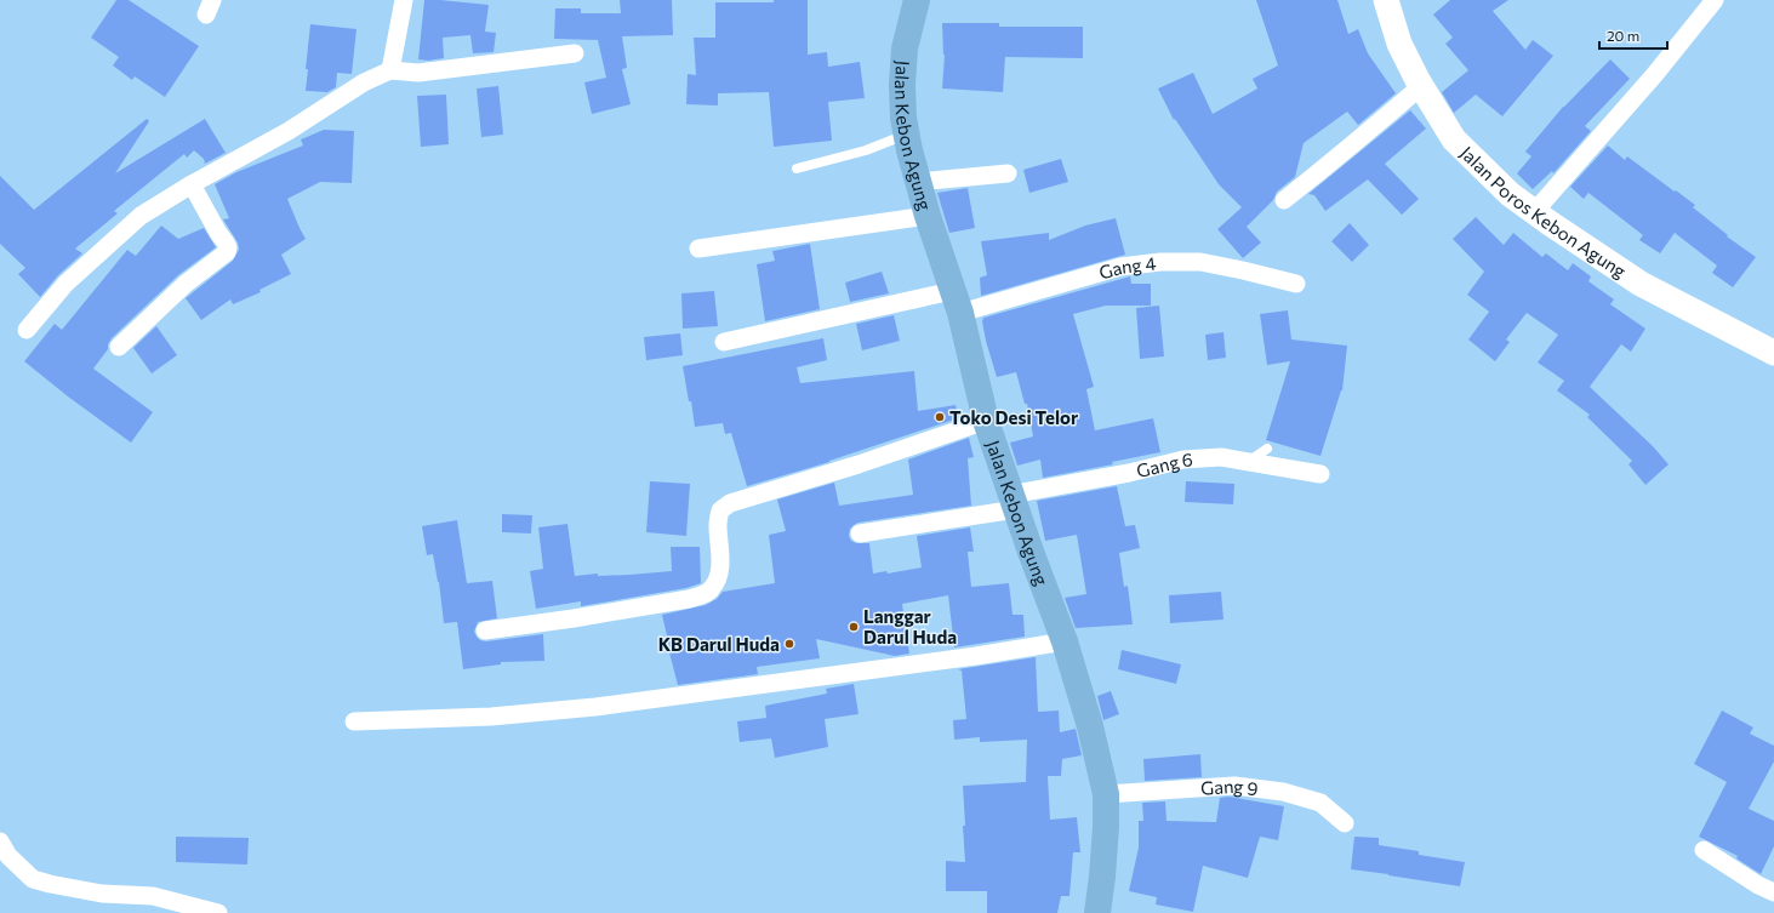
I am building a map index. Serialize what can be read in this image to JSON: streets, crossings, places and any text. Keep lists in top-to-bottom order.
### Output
{
  "streets": {
    "highway": ["Jalan Kebon Agung"],
    "main road": ["Jalan Poros Kebon Agung"],
    "street": ["Gang 4", "Gang 6", "Gang 9"]
  },
  "crossings": [
    ["Jalan Kebon Agung", "Gang 4"],
    ["Jalan Kebon Agung", "Gang 6"],
    ["Jalan Kebon Agung", "Gang 9"]
  ],
  "places": ["Toko Desi Telor", "Langgar Darul Huda", "KB Darul Huda"],
  "scale_bar": "20 m"
}
